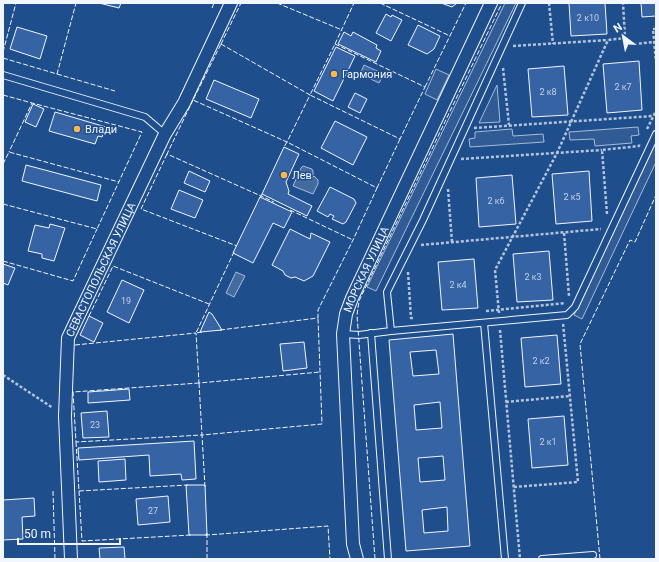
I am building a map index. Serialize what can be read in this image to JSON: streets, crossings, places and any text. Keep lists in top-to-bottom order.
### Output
{
  "streets": {
    "street": ["СЕВАСТОПОЛЬСКАЯ УЛИЦА", "МОРСКАЯ УЛИЦА"]
  },
  "places": ["Гармония", "Влади", "Лев"],
  "house_numbers": [
    "2 к10",
    "2 к7",
    "2 к8",
    "2 к5",
    "2 к6",
    "2 к3",
    "2 к4",
    "19",
    "2 к2",
    "23",
    "2 к1",
    "27"
  ],
  "scale_bar": "50 m",
  "north": "top left"
}
